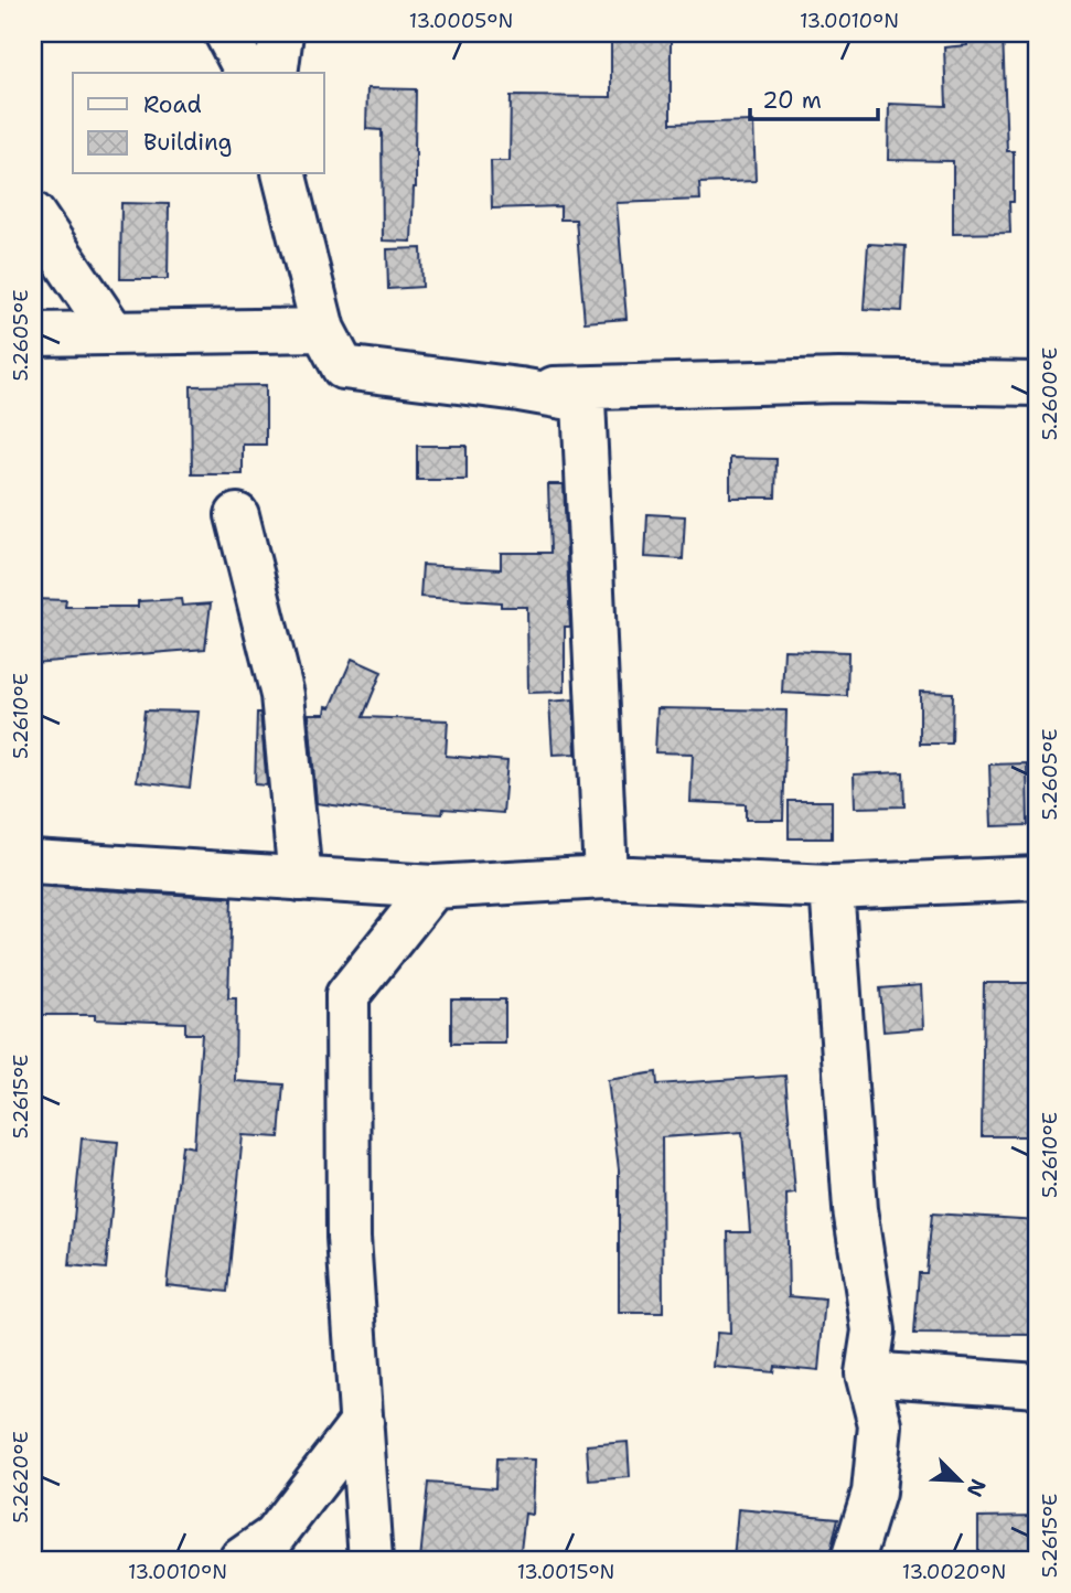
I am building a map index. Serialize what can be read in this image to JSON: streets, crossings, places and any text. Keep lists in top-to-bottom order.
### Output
{
  "legend": ["Road", "Building"],
  "scale_bar": "20 m",
  "north": "bottom right",
  "coordinates": [
    "13.0005°N",
    "13.0010°N",
    "5.2605°E",
    "5.2600°E",
    "5.2610°E",
    "5.2615°E",
    "5.2620°E",
    "13.0015°N",
    "13.0020°N"
  ]
}
